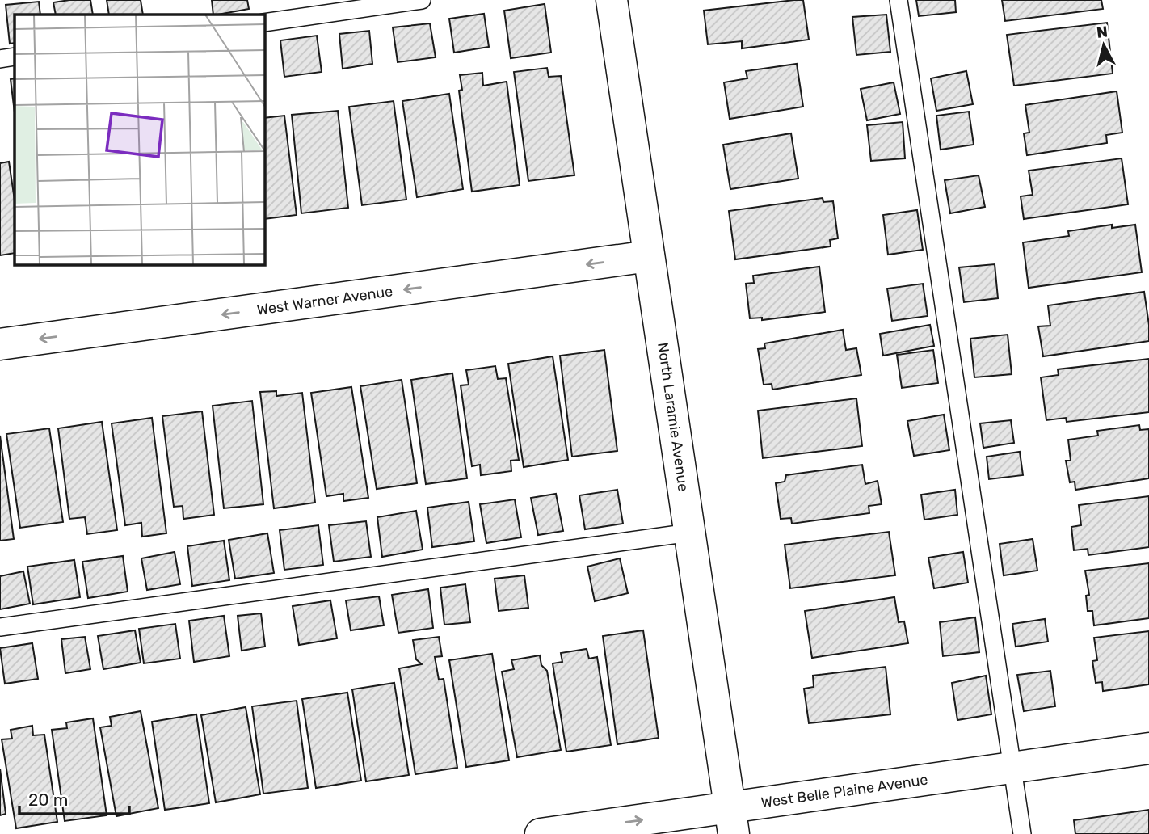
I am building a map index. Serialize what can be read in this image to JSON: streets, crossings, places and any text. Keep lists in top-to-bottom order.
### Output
{
  "streets": {
    "street": ["West Warner Avenue", "North Laramie Avenue", "West Belle Plaine Avenue"]
  },
  "crossings": [
    ["West Warner Avenue", "North Laramie Avenue"],
    ["North Laramie Avenue", "West Belle Plaine Avenue"]
  ],
  "one_way": ["West Warner Avenue"],
  "scale_bar": "20 m",
  "north": "top"
}
